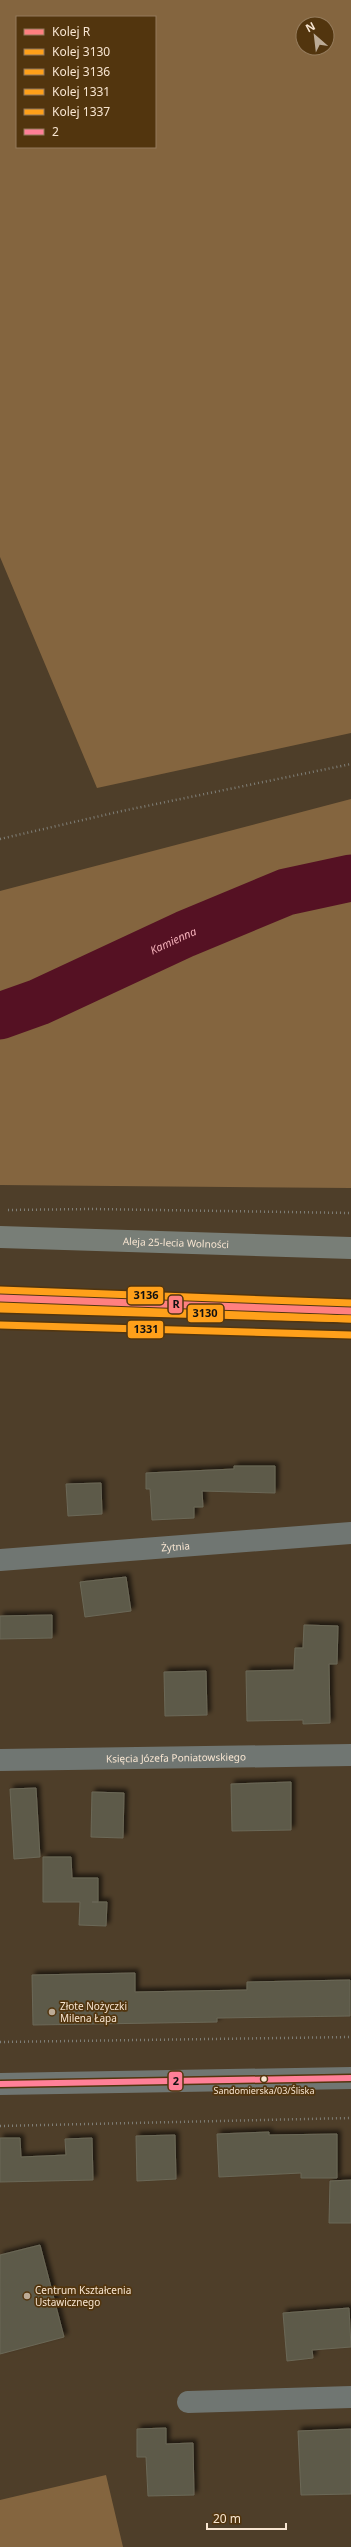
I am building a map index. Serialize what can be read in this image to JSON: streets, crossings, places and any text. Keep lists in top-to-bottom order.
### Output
{
  "streets": {
    "main road": ["Aleja 25-lecia Wolności"],
    "street": ["Żytnia", "Księcia Józefa Poniatowskiego"]
  },
  "water": ["Kamienna"],
  "places": ["Złote Nożyczki Milena Łapa", "Sandomierska/03/Śliska", "Centrum Kształcenia Ustawicznego"],
  "lines": [
    "rail line 3136",
    "rail line R",
    "rail line 3130",
    "rail line 1337",
    "rail line 1331",
    "transit line 2"
  ],
  "legend": [
    "Kolej R",
    "Kolej 3130",
    "Kolej 3136",
    "Kolej 1331",
    "Kolej 1337",
    "2"
  ],
  "scale_bar": "20 m",
  "north": "top left"
}
